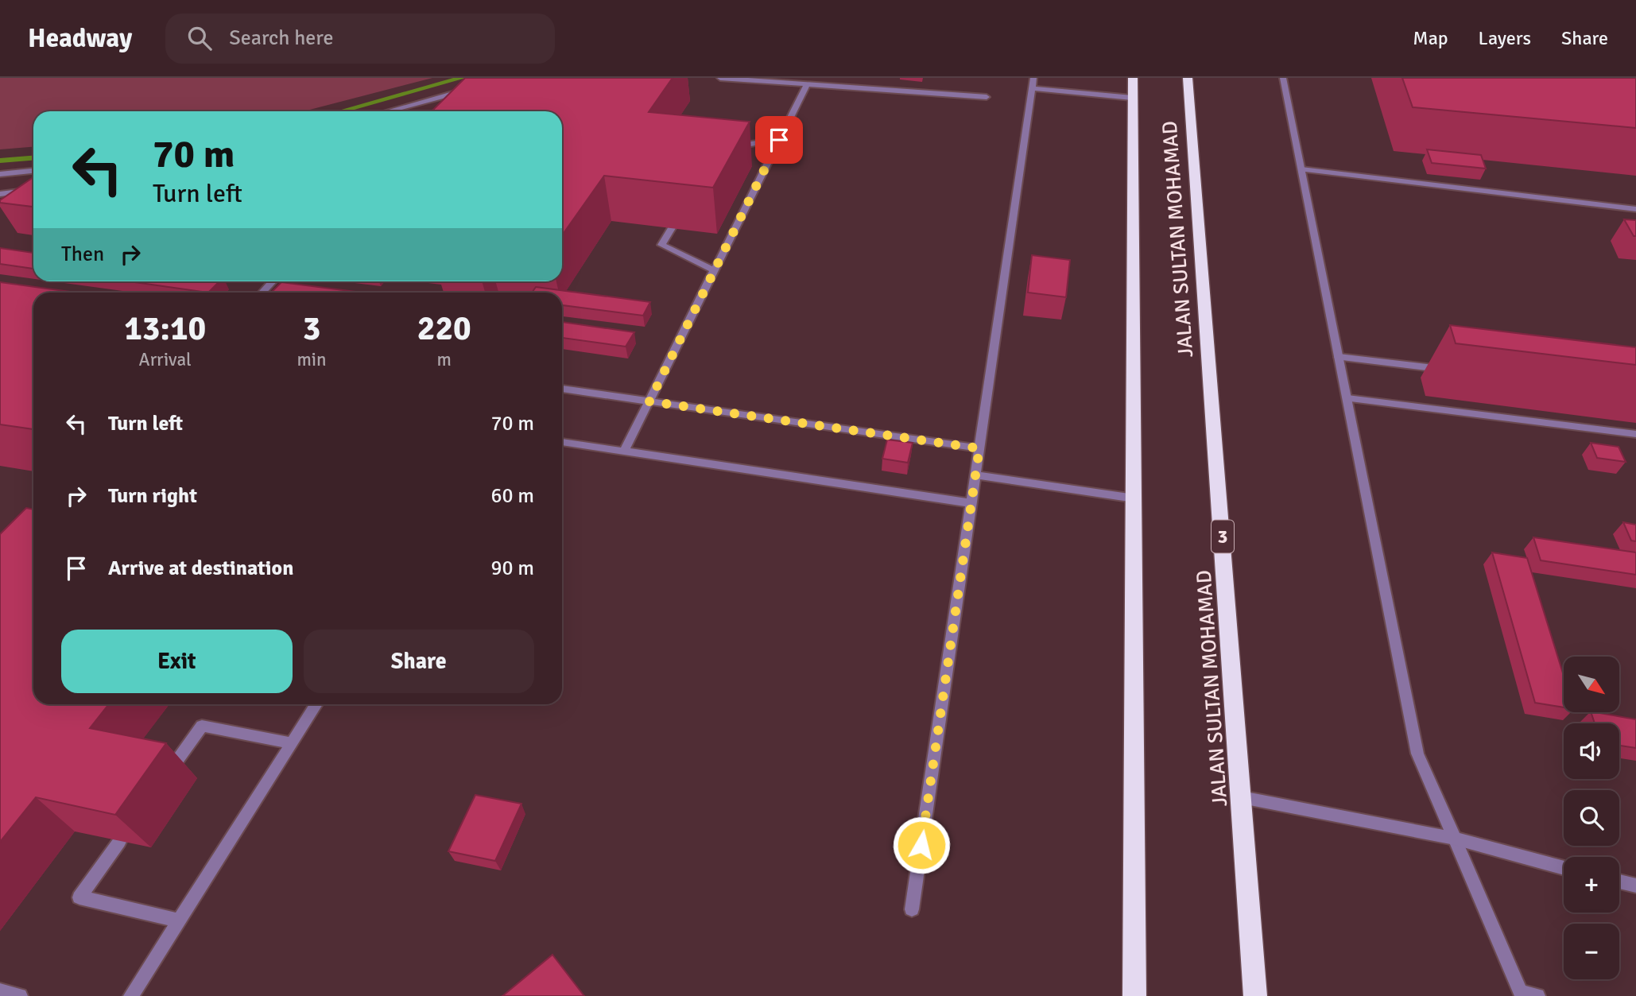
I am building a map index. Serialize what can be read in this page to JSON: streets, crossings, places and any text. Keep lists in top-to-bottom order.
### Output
{
  "streets": {
    "highway": ["JALAN SULTAN MOHAMAD", "3"]
  },
  "north": "bottom right",
  "page": {
    "header": "Headway",
    "search": "Search here",
    "nav": ["Map", "Layers", "Share"],
    "turn": ["70 m", "Turn left"],
    "then": "Then",
    "eta": [
      "13:10",
      "Arrival",
      "3",
      "min",
      "220",
      "m"
    ],
    "list": [
      {
        "name": "Turn left",
        "value": "70 m"
      },
      {
        "name": "Turn right",
        "value": "60 m"
      },
      {
        "name": "Arrive at destination",
        "value": "90 m"
      }
    ],
    "buttons": ["Exit", "Share"],
    "map_buttons": ["+", "−"]
  }
}
